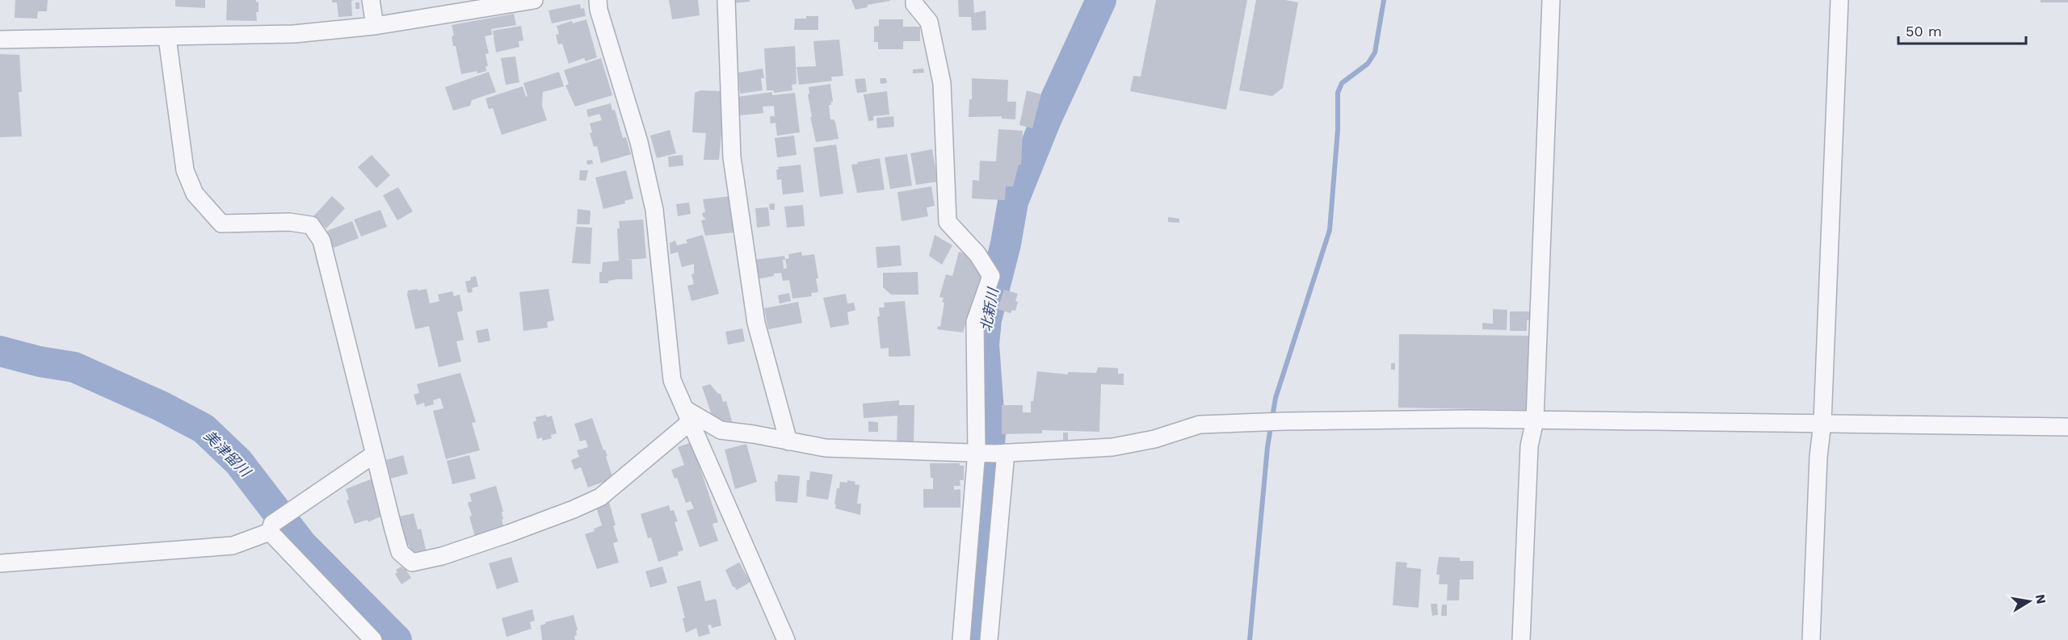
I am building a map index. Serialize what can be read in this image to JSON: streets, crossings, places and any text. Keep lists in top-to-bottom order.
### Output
{
  "water": ["北新川", "美津留川"],
  "scale_bar": "50 m",
  "north": "right"
}
